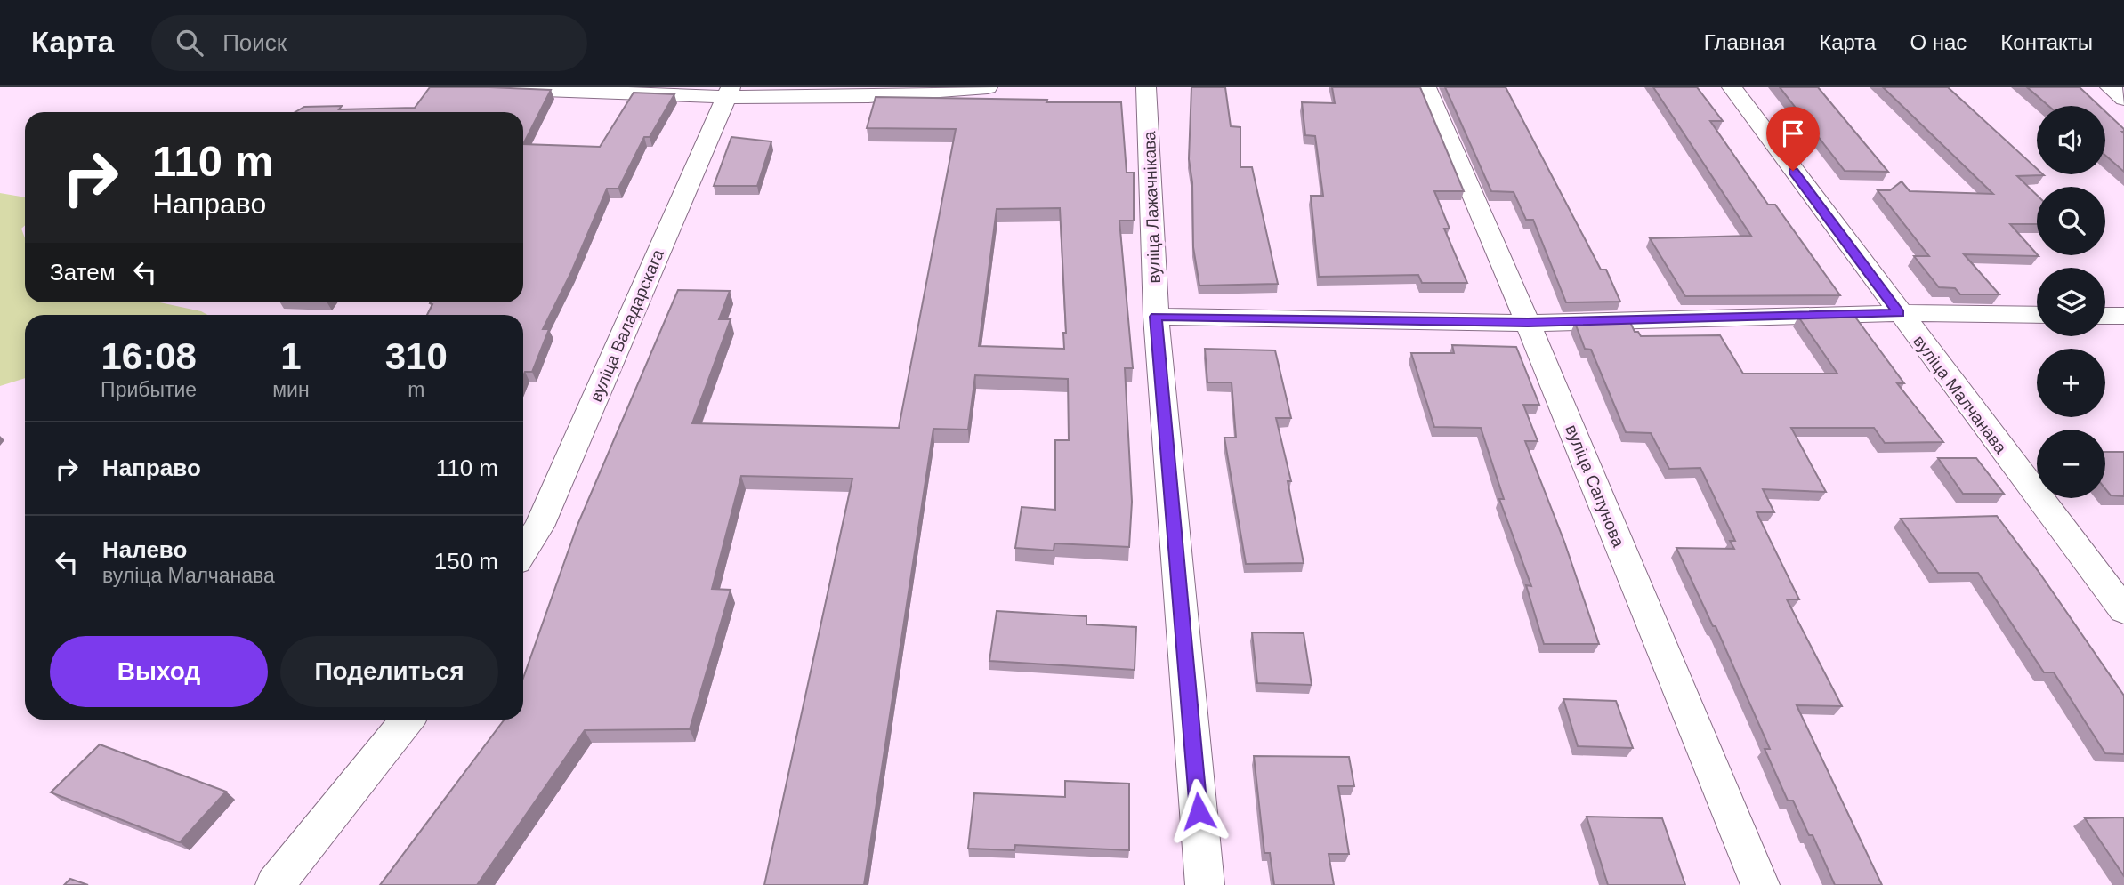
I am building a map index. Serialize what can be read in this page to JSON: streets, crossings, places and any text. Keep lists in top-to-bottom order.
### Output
{
  "streets": {
    "street": [
      "вуліца Лажачнікава",
      "вуліца Валадарскага",
      "вуліца Малчанава",
      "вуліца Сапунова"
    ]
  },
  "page": {
    "header": "Карта",
    "search": "Поиск",
    "nav": [
      "Главная",
      "Карта",
      "О нас",
      "Контакты"
    ],
    "map_buttons": ["+", "−"],
    "turn": ["110 m", "Направо"],
    "then": "Затем",
    "eta": [
      "16:08",
      "Прибытие",
      "1",
      "мин",
      "310",
      "m"
    ],
    "list": [
      {
        "name": "Направо",
        "value": "110 m"
      },
      {
        "name": "Налево",
        "note": "вуліца Малчанава",
        "value": "150 m"
      }
    ],
    "buttons": ["Выход", "Поделиться"]
  }
}
